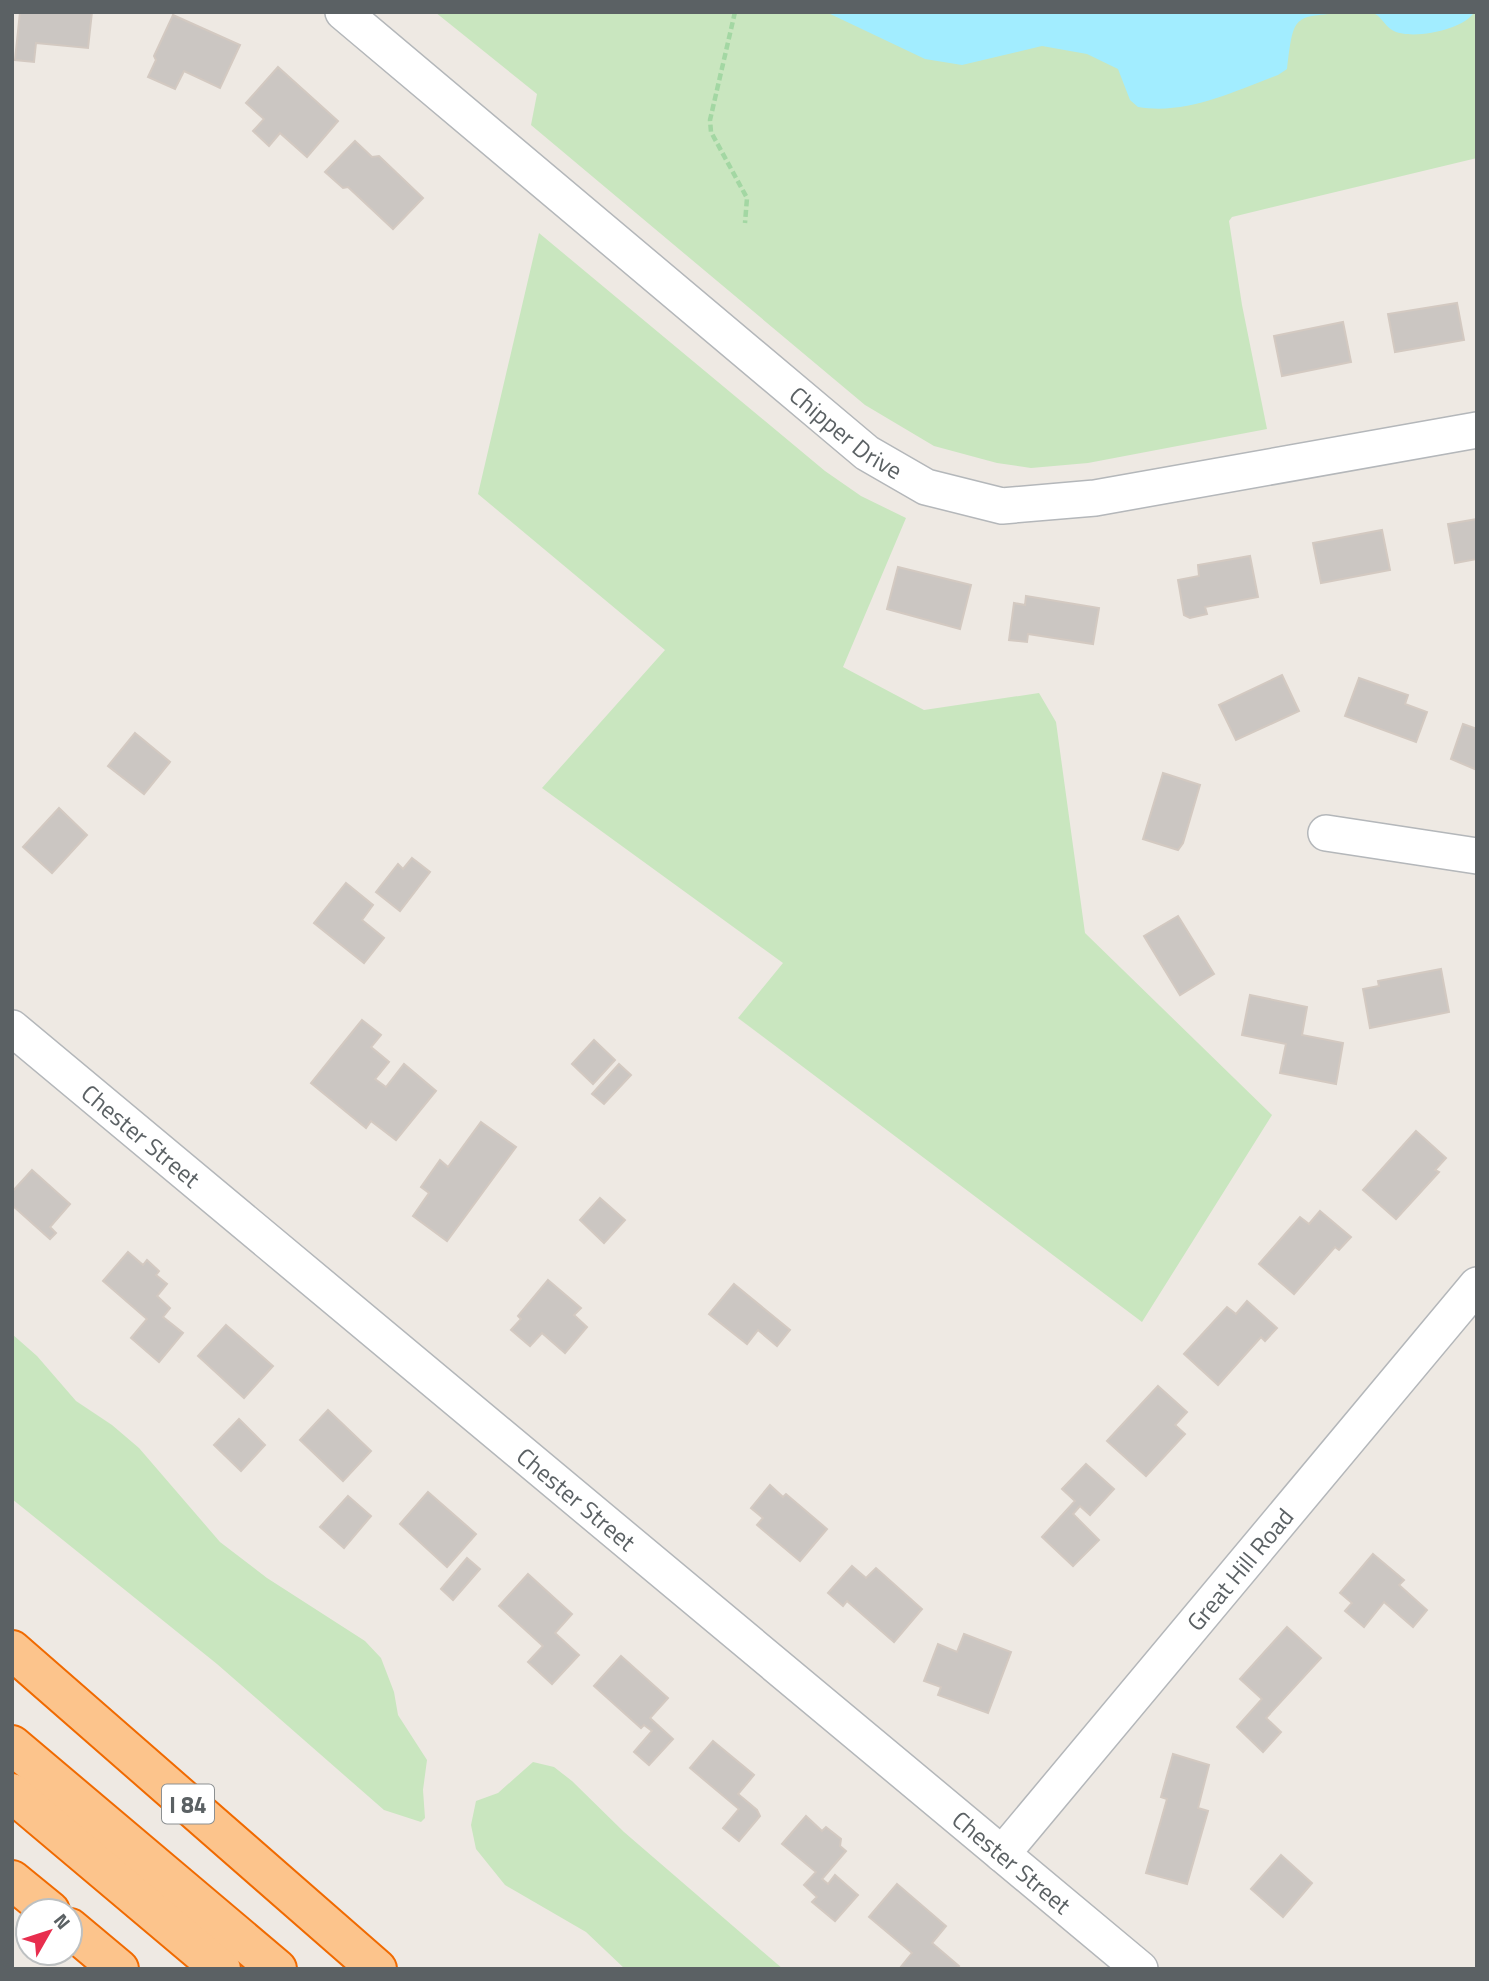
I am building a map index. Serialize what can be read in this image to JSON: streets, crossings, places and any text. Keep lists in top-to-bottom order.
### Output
{
  "streets": {
    "highway": ["I 84"],
    "street": ["Chipper Drive", "Chester Street", "Great Hill Road"]
  },
  "crossings": [
    ["Chester Street", "Great Hill Road"]
  ],
  "north": "top right"
}
